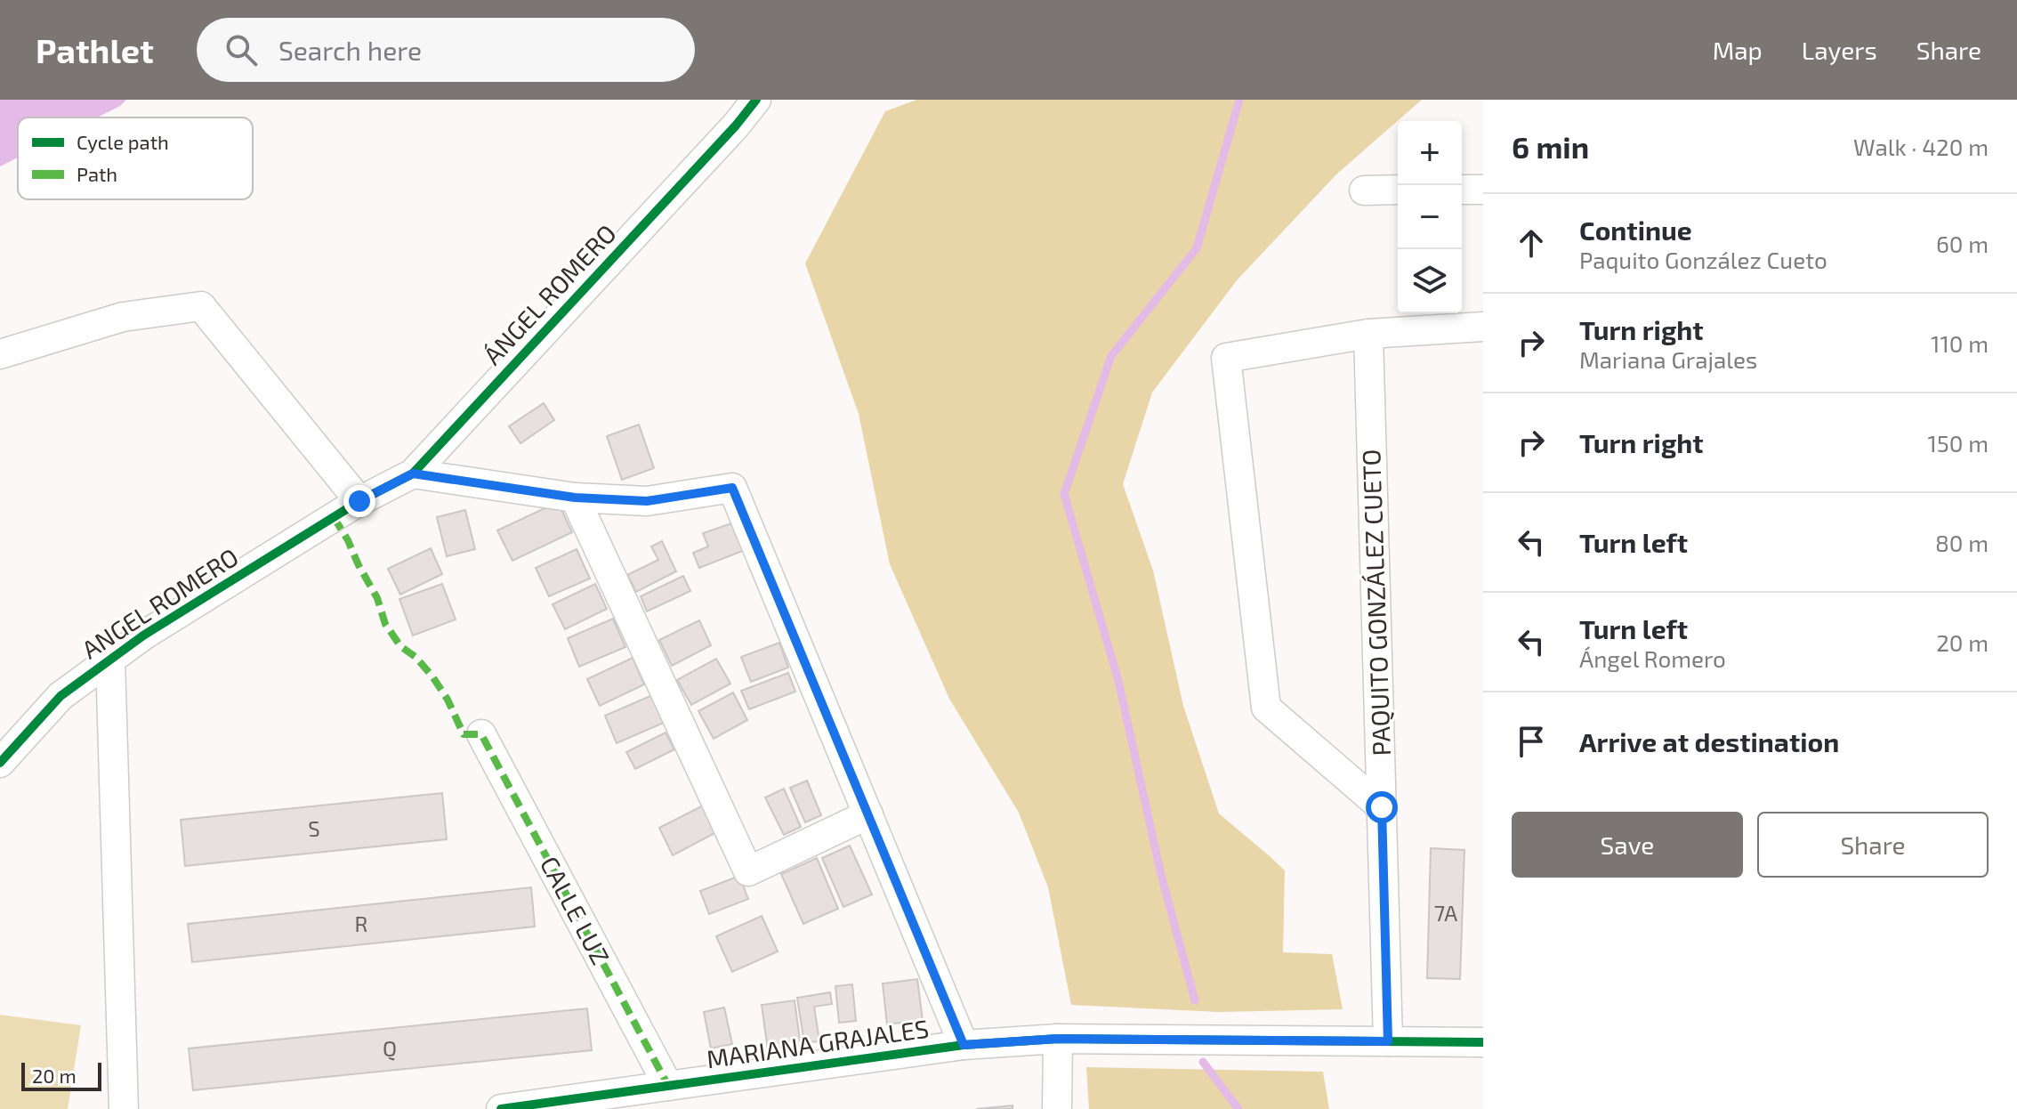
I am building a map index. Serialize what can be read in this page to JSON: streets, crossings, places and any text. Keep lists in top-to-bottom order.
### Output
{
  "streets": {
    "street": [
      "ÁNGEL ROMERO",
      "PAQUITO GONZÁLEZ CUETO",
      "ANGEL ROMERO",
      "CALLE LUZ",
      "MARIANA GRAJALES"
    ]
  },
  "crossings": [
    ["ÁNGEL ROMERO", "ANGEL ROMERO"],
    ["PAQUITO GONZÁLEZ CUETO", "MARIANA GRAJALES"],
    ["CALLE LUZ", "MARIANA GRAJALES"]
  ],
  "house_numbers": [
    "S",
    "7A",
    "R",
    "Q"
  ],
  "legend": ["Cycle path", "Path"],
  "scale_bar": "20 m",
  "page": {
    "header": "Pathlet",
    "search": "Search here",
    "nav": ["Map", "Layers", "Share"],
    "heading": ["6 min", "Walk · 420 m"],
    "map_buttons": ["+", "−"],
    "list": [
      ["Continue", "Paquito González Cueto", "60 m"],
      ["Turn right", "Mariana Grajales", "110 m"],
      ["Turn right", "150 m"],
      ["Turn left", "80 m"],
      ["Turn left", "Ángel Romero", "20 m"],
      "Arrive at destination"
    ],
    "buttons": ["Save", "Share"],
    "scale": "20 m"
  }
}
